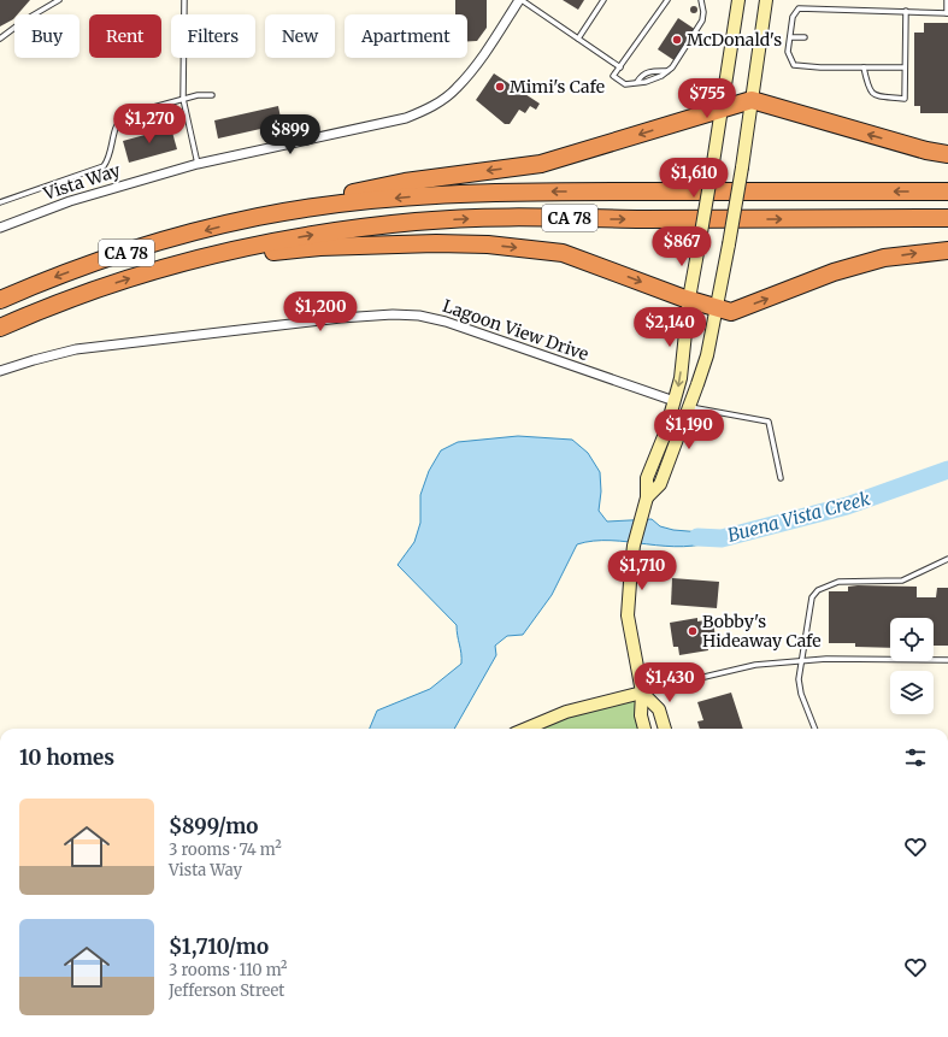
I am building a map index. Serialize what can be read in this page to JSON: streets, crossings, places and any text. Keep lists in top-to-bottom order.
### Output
{
  "streets": {
    "highway": ["CA 78"],
    "street": ["Vista Way", "Lagoon View Drive"]
  },
  "water": ["Buena Vista Creek"],
  "places": ["McDonald's", "Mimi's Cafe", "Bobby's Hideaway Cafe"],
  "page": {
    "chip": [
      "Buy",
      "Rent",
      "Filters",
      "New",
      "Apartment"
    ],
    "price": [
      "$755",
      "$1,270",
      "$899",
      "$1,610",
      "$867",
      "$1,200",
      "$2,140",
      "$1,190",
      "$1,710",
      "$1,430"
    ],
    "heading": "10 homes",
    "list": [
      {
        "name": "$899/mo",
        "note": "3 rooms · 74 m² · Vista Way"
      },
      {
        "name": "$1,710/mo",
        "note": "3 rooms · 110 m² · Jefferson Street"
      }
    ]
  }
}
